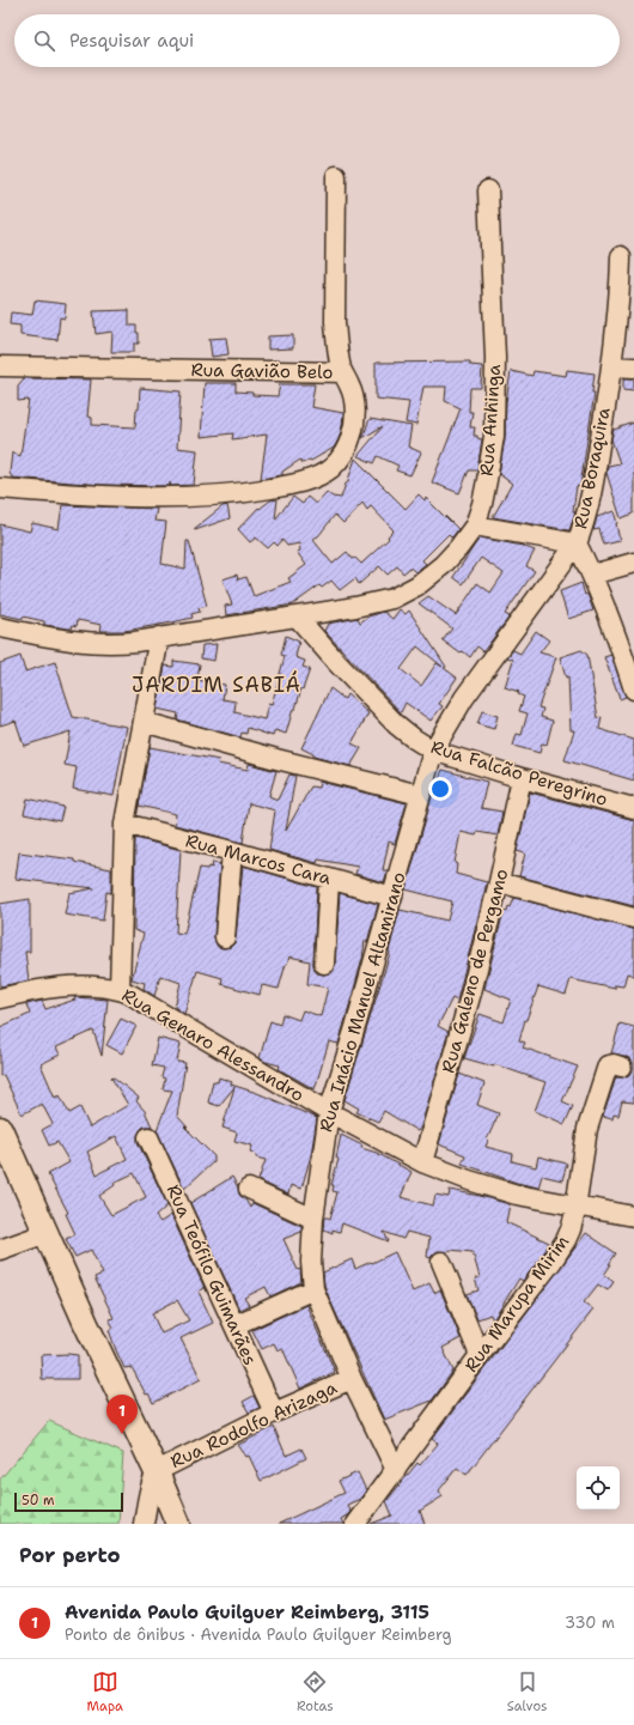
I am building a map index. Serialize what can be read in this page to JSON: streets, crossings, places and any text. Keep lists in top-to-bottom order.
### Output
{
  "streets": {
    "street": [
      "Rua Gavião Belo",
      "Rua Anhinga",
      "Rua Boraquira",
      "Rua Falcão Peregrino",
      "Rua Marcos Cara",
      "Rua Galeno de Pergamo",
      "Rua Inácio Manuel Altamirano",
      "Rua Genaro Alessandro",
      "Rua Teófilo Guimarães",
      "Rua Marupa Mirim",
      "Rua Rodolfo Arizaga"
    ]
  },
  "crossings": [
    ["Rua Anhinga", "Rua Falcão Peregrino"],
    ["Rua Boraquira", "Rua Falcão Peregrino"],
    ["Rua Boraquira", "Rua Inácio Manuel Altamirano"],
    ["Rua Falcão Peregrino", "Rua Galeno de Pergamo"],
    ["Rua Falcão Peregrino", "Rua Inácio Manuel Altamirano"],
    ["Rua Marcos Cara", "Rua Inácio Manuel Altamirano"],
    ["Rua Galeno de Pergamo", "Rua Genaro Alessandro"],
    ["Rua Inácio Manuel Altamirano", "Rua Genaro Alessandro"],
    ["Rua Inácio Manuel Altamirano", "Rua Marupa Mirim"],
    ["Rua Inácio Manuel Altamirano", "Rua Rodolfo Arizaga"],
    ["Rua Genaro Alessandro", "Rua Marupa Mirim"],
    ["Rua Teófilo Guimarães", "Rua Rodolfo Arizaga"]
  ],
  "districts": ["JARDIM SABIÁ"],
  "scale_bar": "50 m",
  "page": {
    "search": "Pesquisar aqui",
    "pins": "1",
    "scale": "50 m",
    "heading": "Por perto",
    "list": [
      {
        "mark": "1",
        "name": "Avenida Paulo Guilguer Reimberg, 3115",
        "note": "Ponto de ônibus · Avenida Paulo Guilguer Reimberg",
        "value": "330 m"
      }
    ],
    "nav": ["Mapa", "Rotas", "Salvos"]
  }
}
